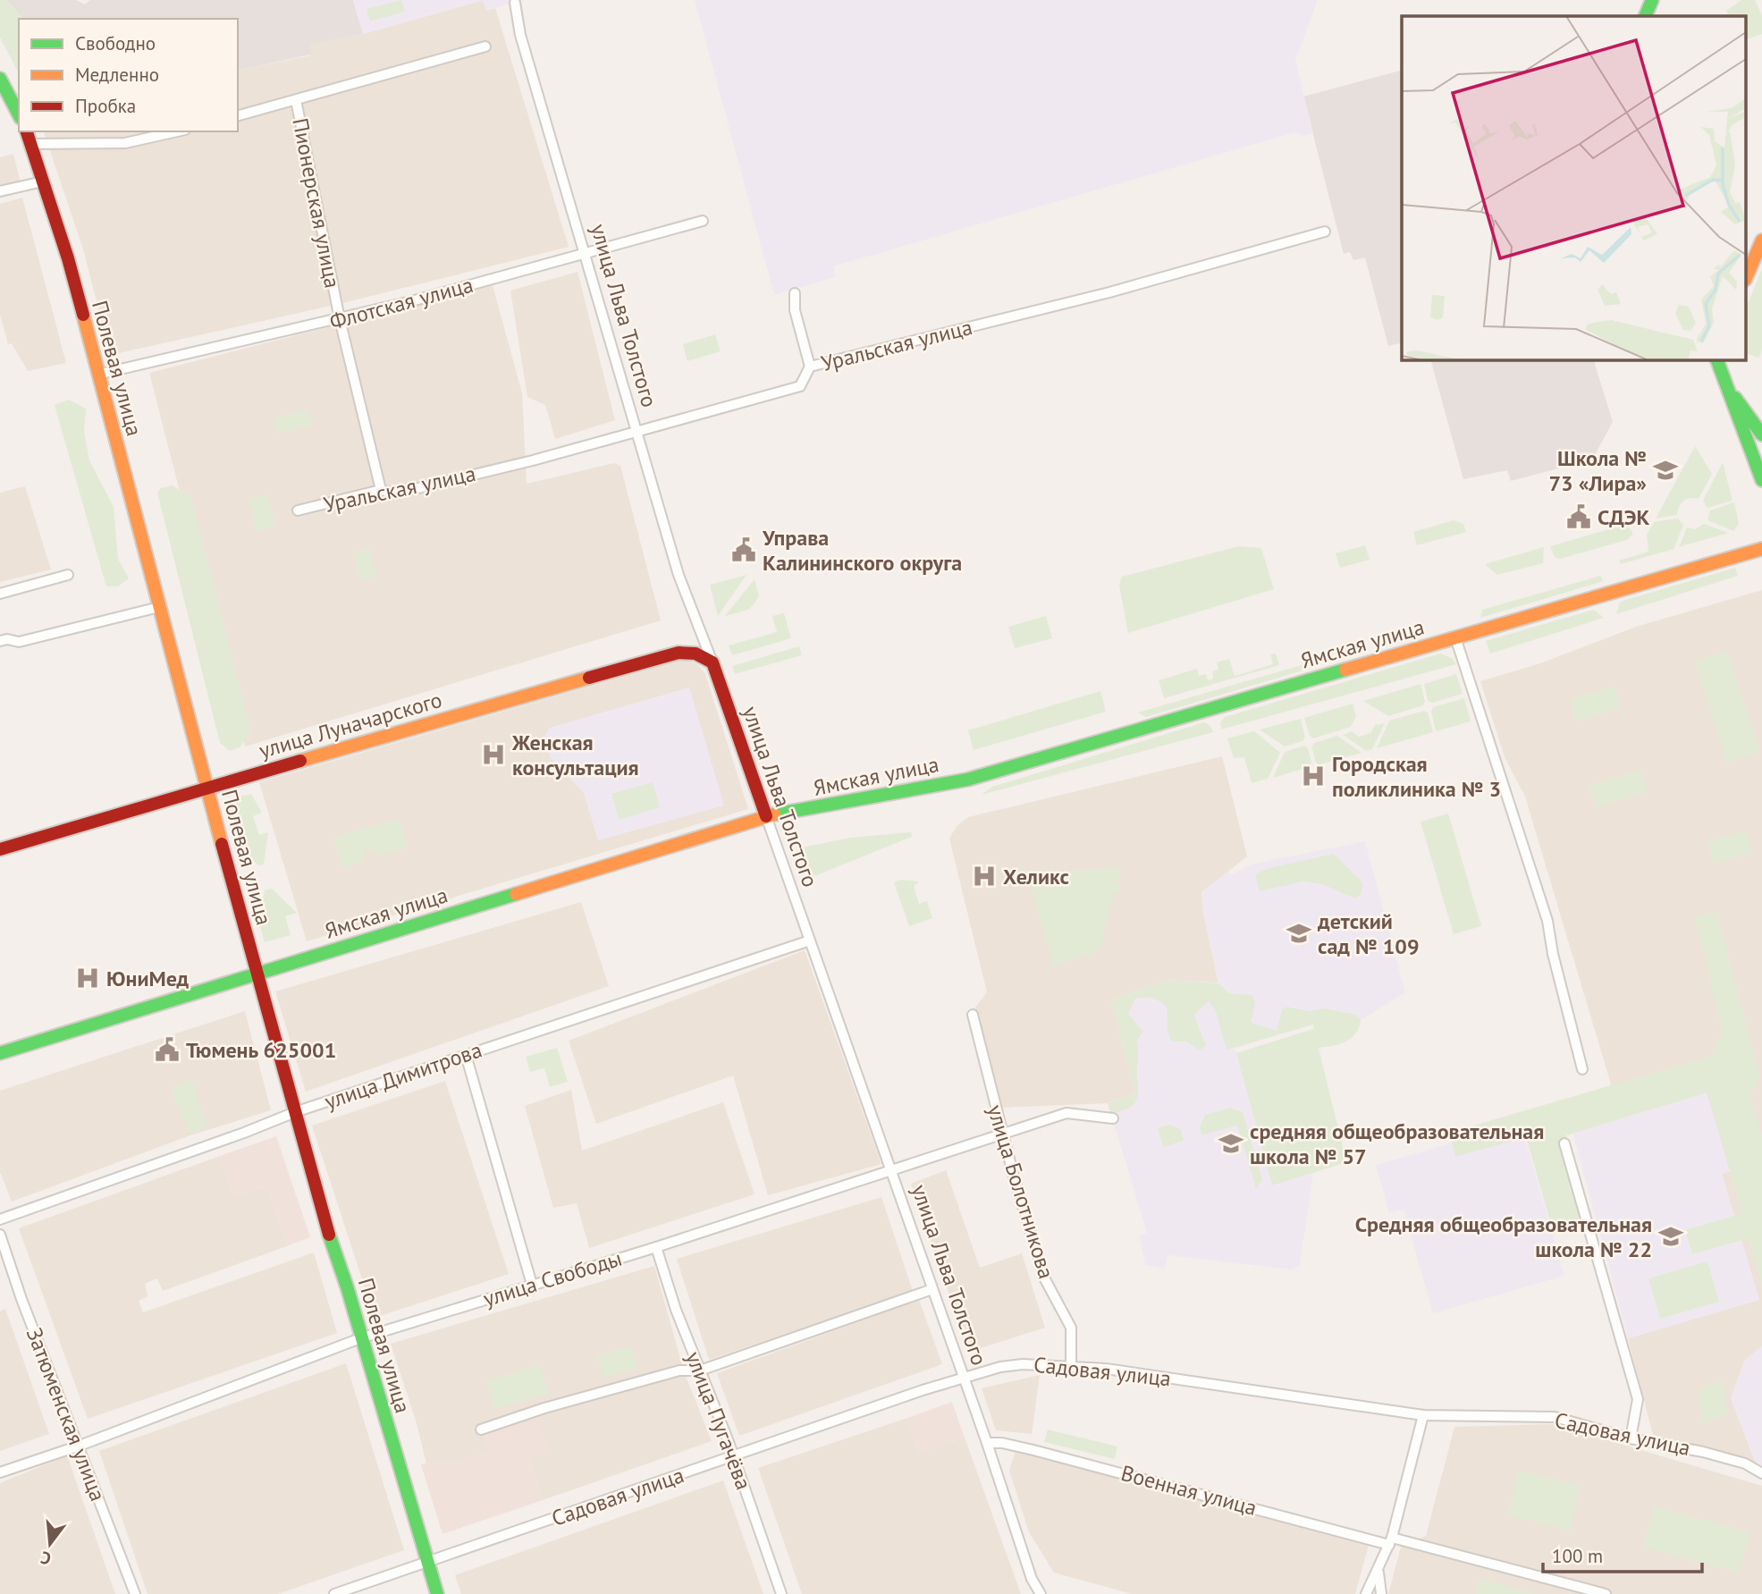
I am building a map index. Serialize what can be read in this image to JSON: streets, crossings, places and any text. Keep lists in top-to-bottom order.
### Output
{
  "streets": {
    "main road": [
      "улица Льва Толстого",
      "Полевая улица",
      "Ямская улица",
      "улица Луначарского"
    ],
    "street": [
      "Пионерская улица",
      "Флотская улица",
      "Уральская улица",
      "улица Димитрова",
      "улица Болотникова",
      "улица Свободы",
      "Садовая улица",
      "Затюменская улица",
      "улица Пугачёва",
      "Военная улица"
    ]
  },
  "crossings": [
    ["Пионерская улица", "Флотская улица"],
    ["Пионерская улица", "Уральская улица"],
    ["Флотская улица", "улица Льва Толстого"],
    ["Флотская улица", "Полевая улица"],
    ["улица Льва Толстого", "Уральская улица"],
    ["улица Льва Толстого", "Ямская улица"],
    ["улица Льва Толстого", "улица Луначарского"],
    ["улица Льва Толстого", "улица Димитрова"],
    ["улица Льва Толстого", "улица Свободы"],
    ["улица Льва Толстого", "Садовая улица"],
    ["улица Льва Толстого", "Военная улица"],
    ["Полевая улица", "Ямская улица"],
    ["Полевая улица", "улица Луначарского"],
    ["Полевая улица", "улица Димитрова"],
    ["Полевая улица", "улица Свободы"],
    ["Полевая улица", "Садовая улица"],
    ["улица Болотникова", "улица Свободы"],
    ["улица Болотникова", "Садовая улица"],
    ["улица Свободы", "Затюменская улица"],
    ["улица Свободы", "улица Пугачёва"],
    ["Садовая улица", "улица Пугачёва"]
  ],
  "places": {
    "school or university": [
      "Школа № 73 «Лира»",
      "детский сад № 109",
      "средняя общеобразовательная школа № 57",
      "Средняя общеобразовательная школа № 22"
    ],
    "public building": ["СДЭК", "Управа Калининского округа", "Тюмень 625001"],
    "hospital": [
      "Женская консультация",
      "Городская поликлиника № 3",
      "Хеликс",
      "ЮниМед"
    ]
  },
  "legend": ["Свободно", "Медленно", "Пробка"],
  "scale_bar": "100 m",
  "north": "bottom"
}
